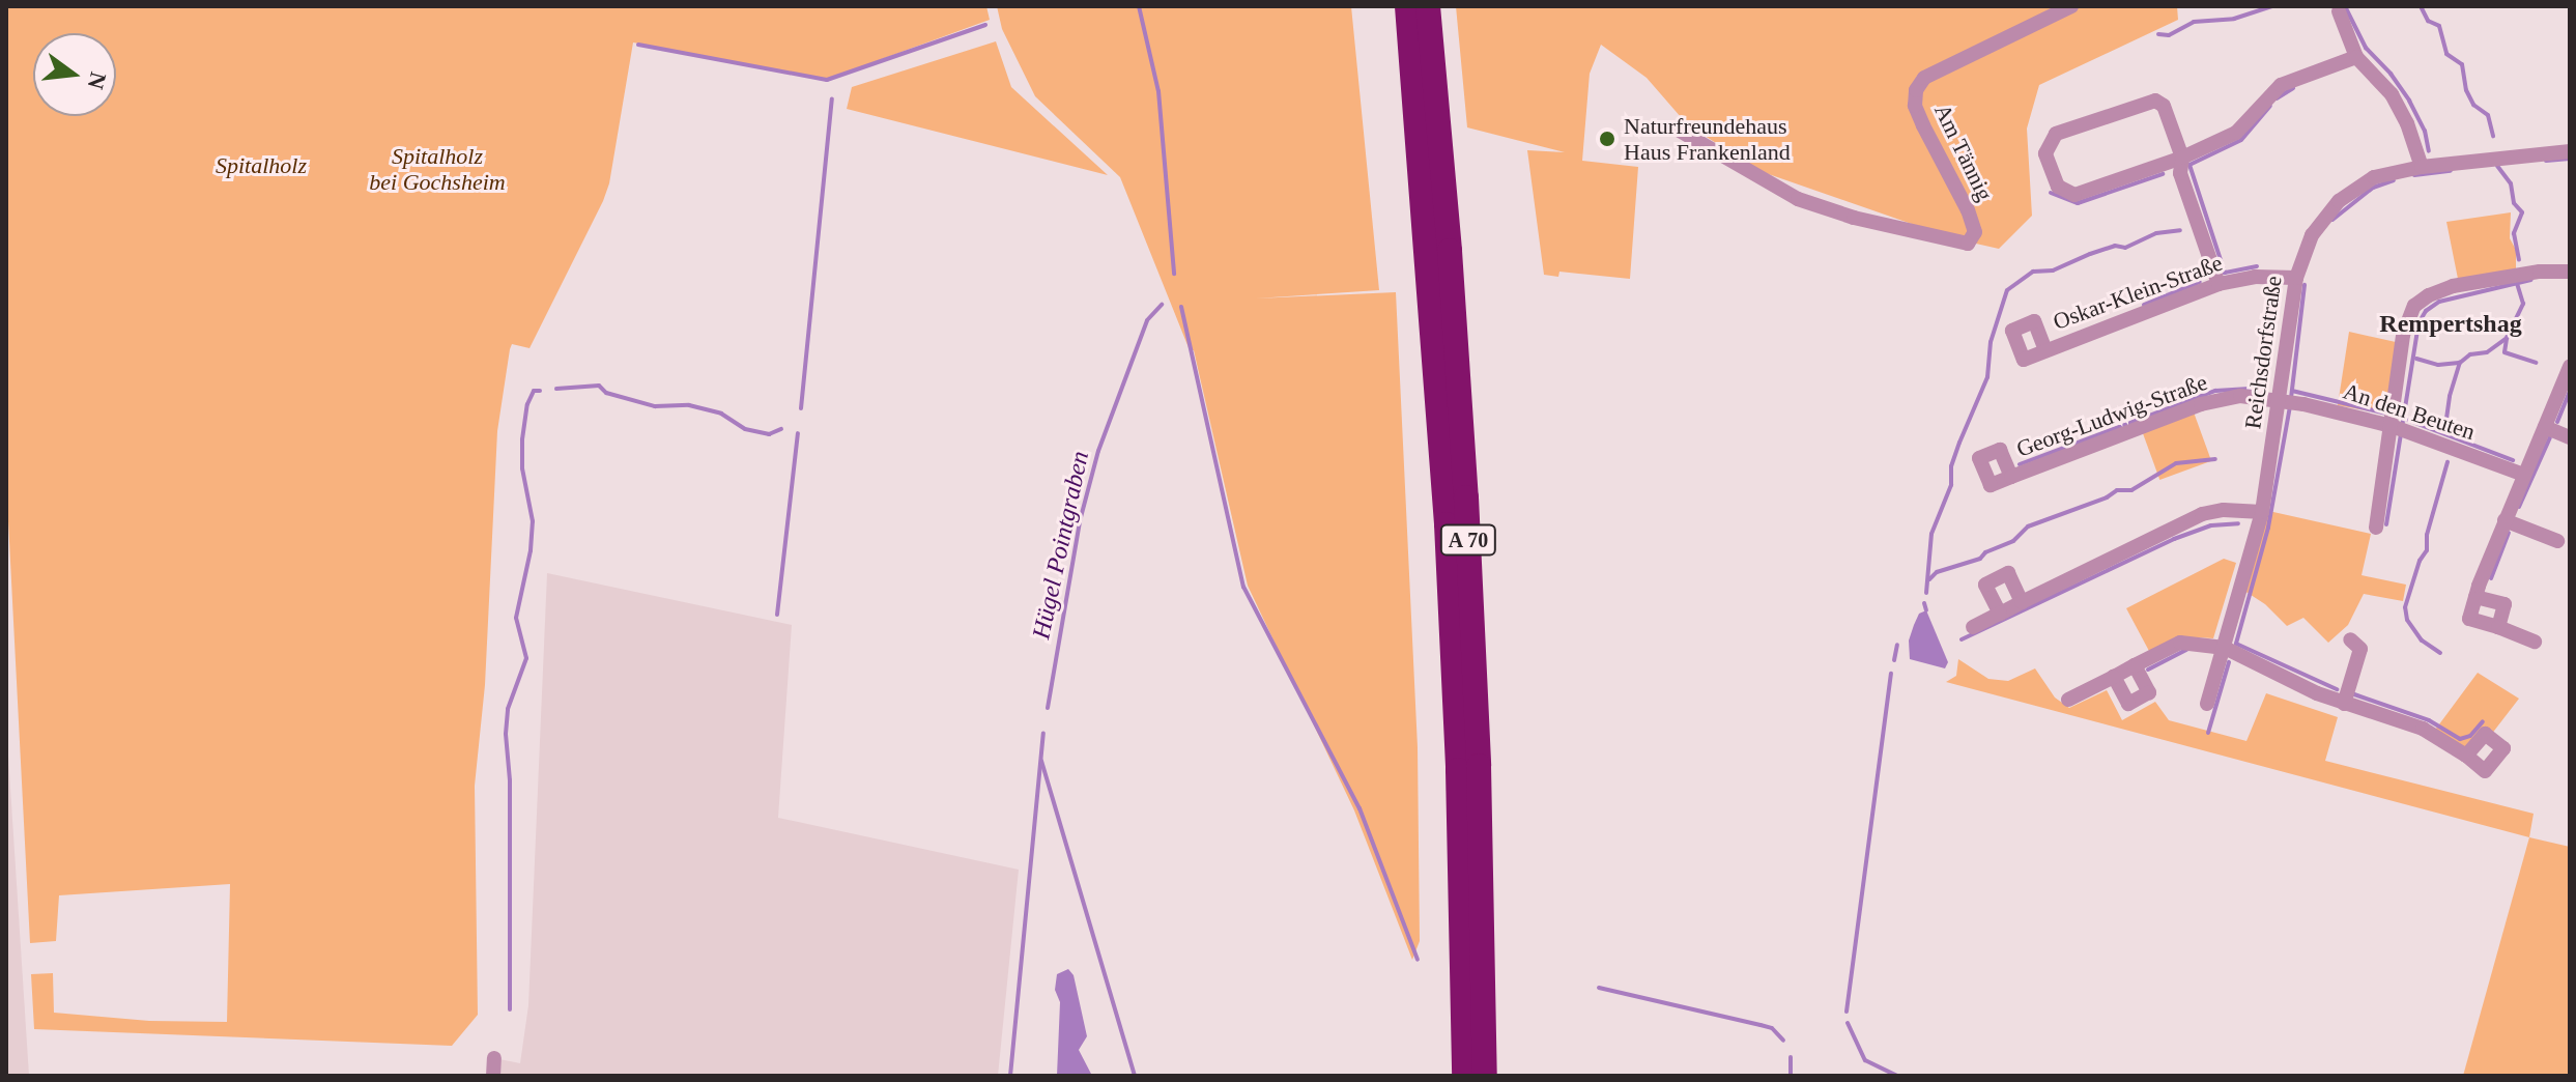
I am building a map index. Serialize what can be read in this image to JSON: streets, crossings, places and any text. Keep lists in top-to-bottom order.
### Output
{
  "streets": {
    "highway": ["A 70"],
    "street": [
      "Am Tännig",
      "Oskar-Klein-Straße",
      "Reichsdorfstraße",
      "An den Beuten",
      "Georg-Ludwig-Straße"
    ]
  },
  "crossings": [
    ["Oskar-Klein-Straße", "Reichsdorfstraße"],
    ["Reichsdorfstraße", "An den Beuten"],
    ["Reichsdorfstraße", "Georg-Ludwig-Straße"],
    ["An den Beuten", "Georg-Ludwig-Straße"]
  ],
  "districts": ["Rempertshag"],
  "water": ["Hügel Pointgraben"],
  "parks": ["Spitalholz bei Gochsheim", "Spitalholz"],
  "places": ["Naturfreundehaus Haus Frankenland"],
  "north": "right"
}
